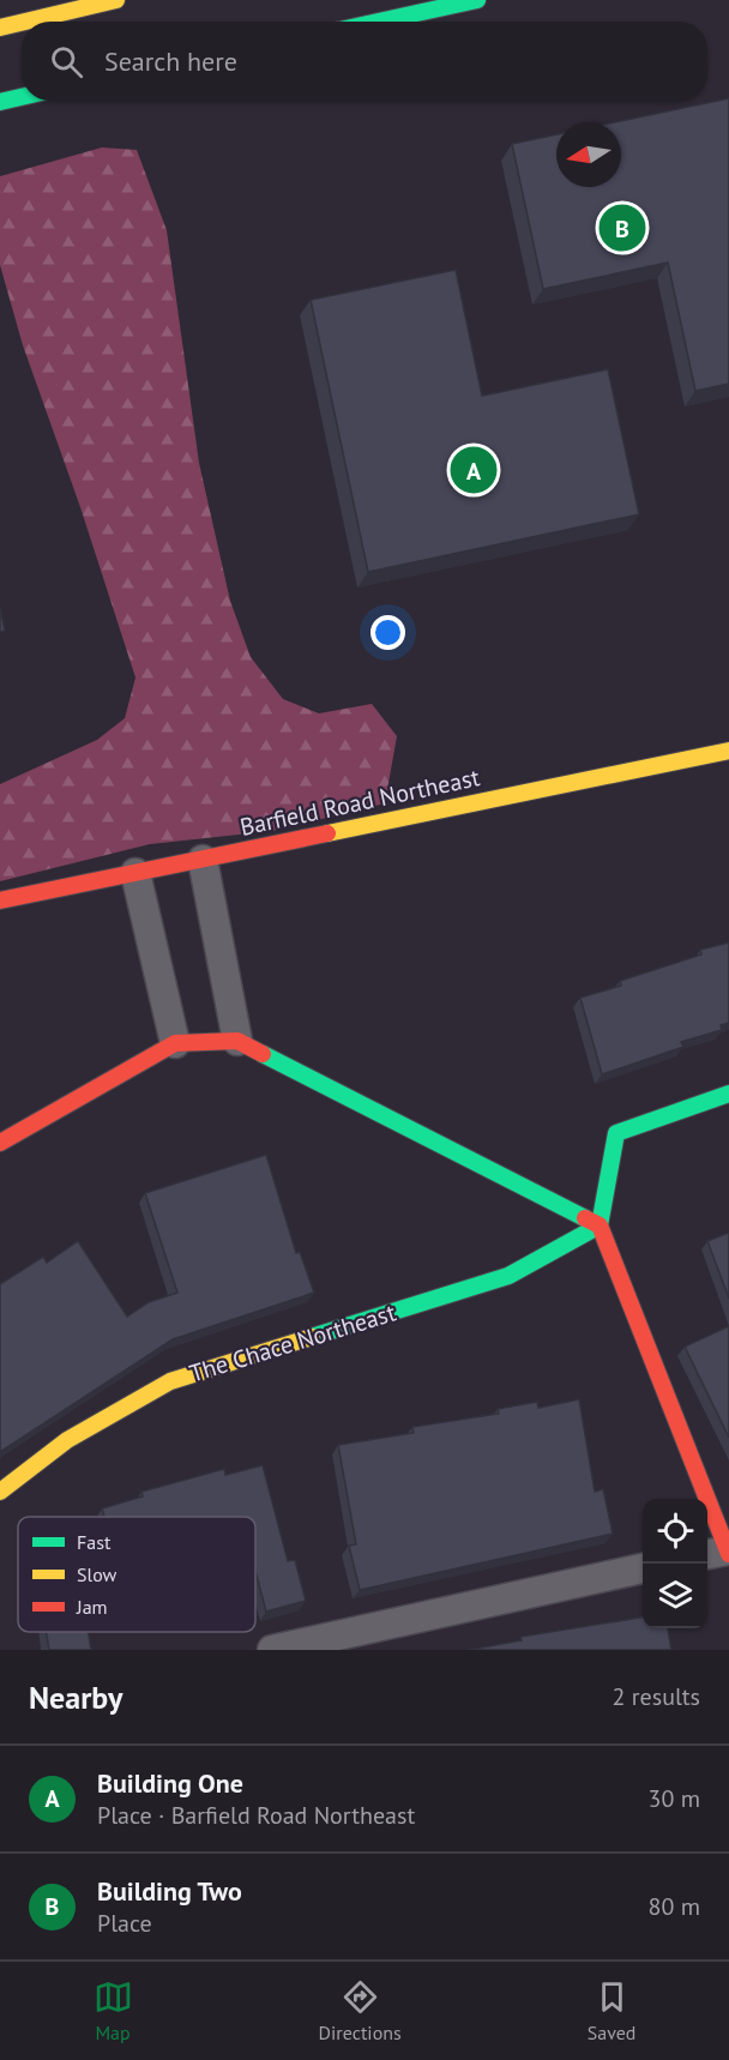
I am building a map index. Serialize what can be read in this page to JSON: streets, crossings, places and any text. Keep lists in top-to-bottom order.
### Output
{
  "streets": {
    "main road": ["Barfield Road Northeast", "The Chace Northeast"]
  },
  "legend": ["Fast", "Slow", "Jam"],
  "north": "left",
  "page": {
    "search": "Search here",
    "pins": ["B", "A"],
    "heading": ["Nearby", "2 results"],
    "list": [
      {
        "mark": "A",
        "name": "Building One",
        "note": "Place · Barfield Road Northeast",
        "value": "30 m"
      },
      {
        "mark": "B",
        "name": "Building Two",
        "note": "Place",
        "value": "80 m"
      }
    ],
    "nav": ["Map", "Directions", "Saved"]
  }
}
